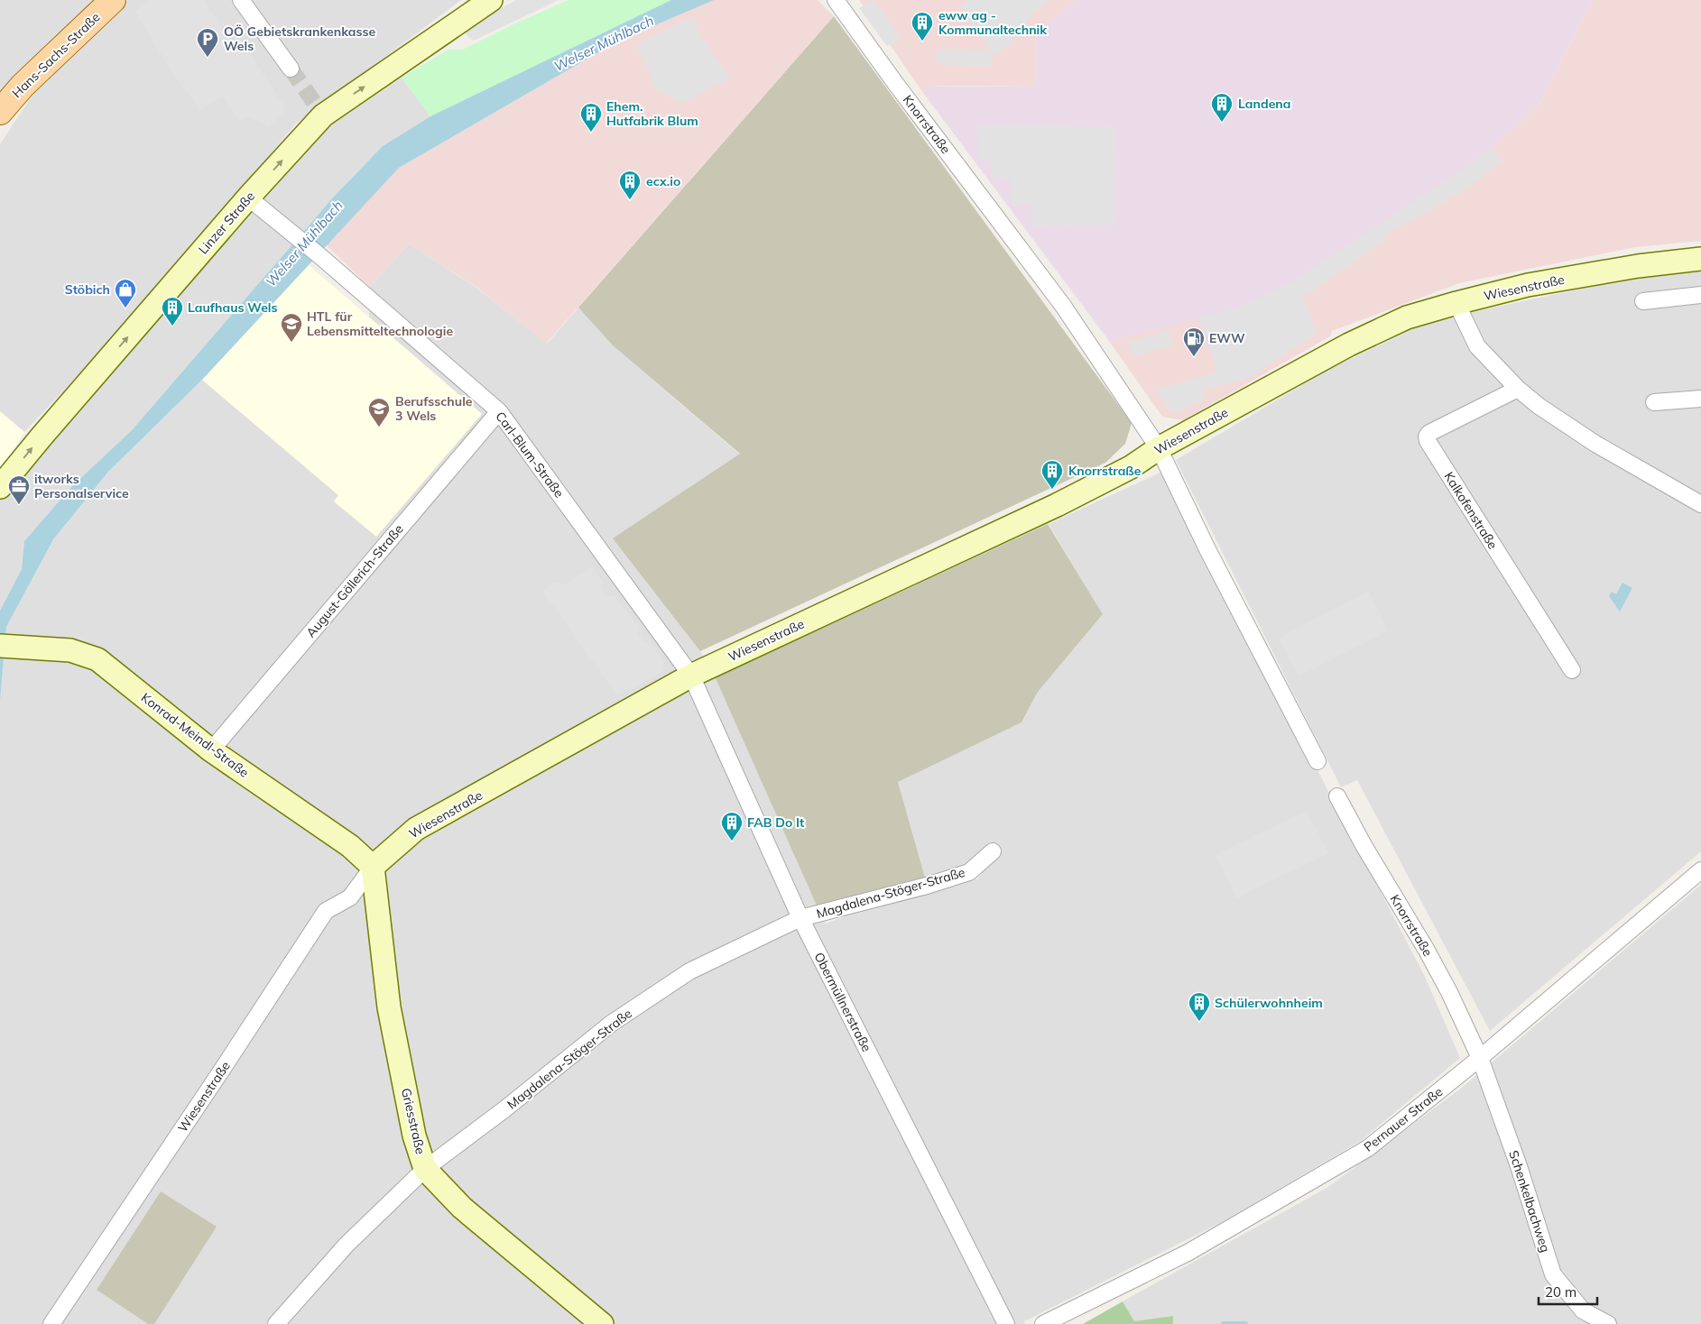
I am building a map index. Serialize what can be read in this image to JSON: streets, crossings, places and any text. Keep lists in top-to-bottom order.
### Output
{
  "streets": {
    "main road": ["Hans-Sachs-Straße"],
    "street": [
      "Knorrstraße",
      "Linzer Straße",
      "Wiesenstraße",
      "Carl-Blum-Straße",
      "Kalkofenstraße",
      "August-Göllerich-Straße",
      "Konrad-Meindl-Straße",
      "Magdalena-Stöger-Straße",
      "Obermüllnerstraße",
      "Pernauer Straße",
      "Griesstraße",
      "Schenkelbachweg"
    ]
  },
  "crossings": [
    ["Knorrstraße", "Wiesenstraße"],
    ["Knorrstraße", "Pernauer Straße"],
    ["Knorrstraße", "Schenkelbachweg"],
    ["Linzer Straße", "Carl-Blum-Straße"],
    ["Wiesenstraße", "Carl-Blum-Straße"],
    ["Wiesenstraße", "Konrad-Meindl-Straße"],
    ["Wiesenstraße", "Obermüllnerstraße"],
    ["Wiesenstraße", "Griesstraße"],
    ["Carl-Blum-Straße", "August-Göllerich-Straße"],
    ["Carl-Blum-Straße", "Obermüllnerstraße"],
    ["August-Göllerich-Straße", "Konrad-Meindl-Straße"],
    ["Konrad-Meindl-Straße", "Griesstraße"],
    ["Magdalena-Stöger-Straße", "Obermüllnerstraße"],
    ["Magdalena-Stöger-Straße", "Griesstraße"],
    ["Pernauer Straße", "Schenkelbachweg"]
  ],
  "one_way": ["Linzer Straße"],
  "water": ["Welser Mühlbach"],
  "places": {
    "building": [
      "eww ag - Kommunaltechnik",
      "Landena",
      "Ehem. Hutfabrik Blum",
      "ecx.io",
      "Laufhaus Wels",
      "Knorrstraße",
      "FAB Do It",
      "Schülerwohnheim"
    ],
    "parking": ["OÖ Gebietskrankenkasse Wels"],
    "shop": ["Stöbich"],
    "school or university": ["HTL für Lebensmitteltechnologie", "Berufsschule 3 Wels"],
    "fuel station": ["EWW"],
    "office": ["itworks Personalservice"]
  },
  "scale_bar": "20 m"
}
